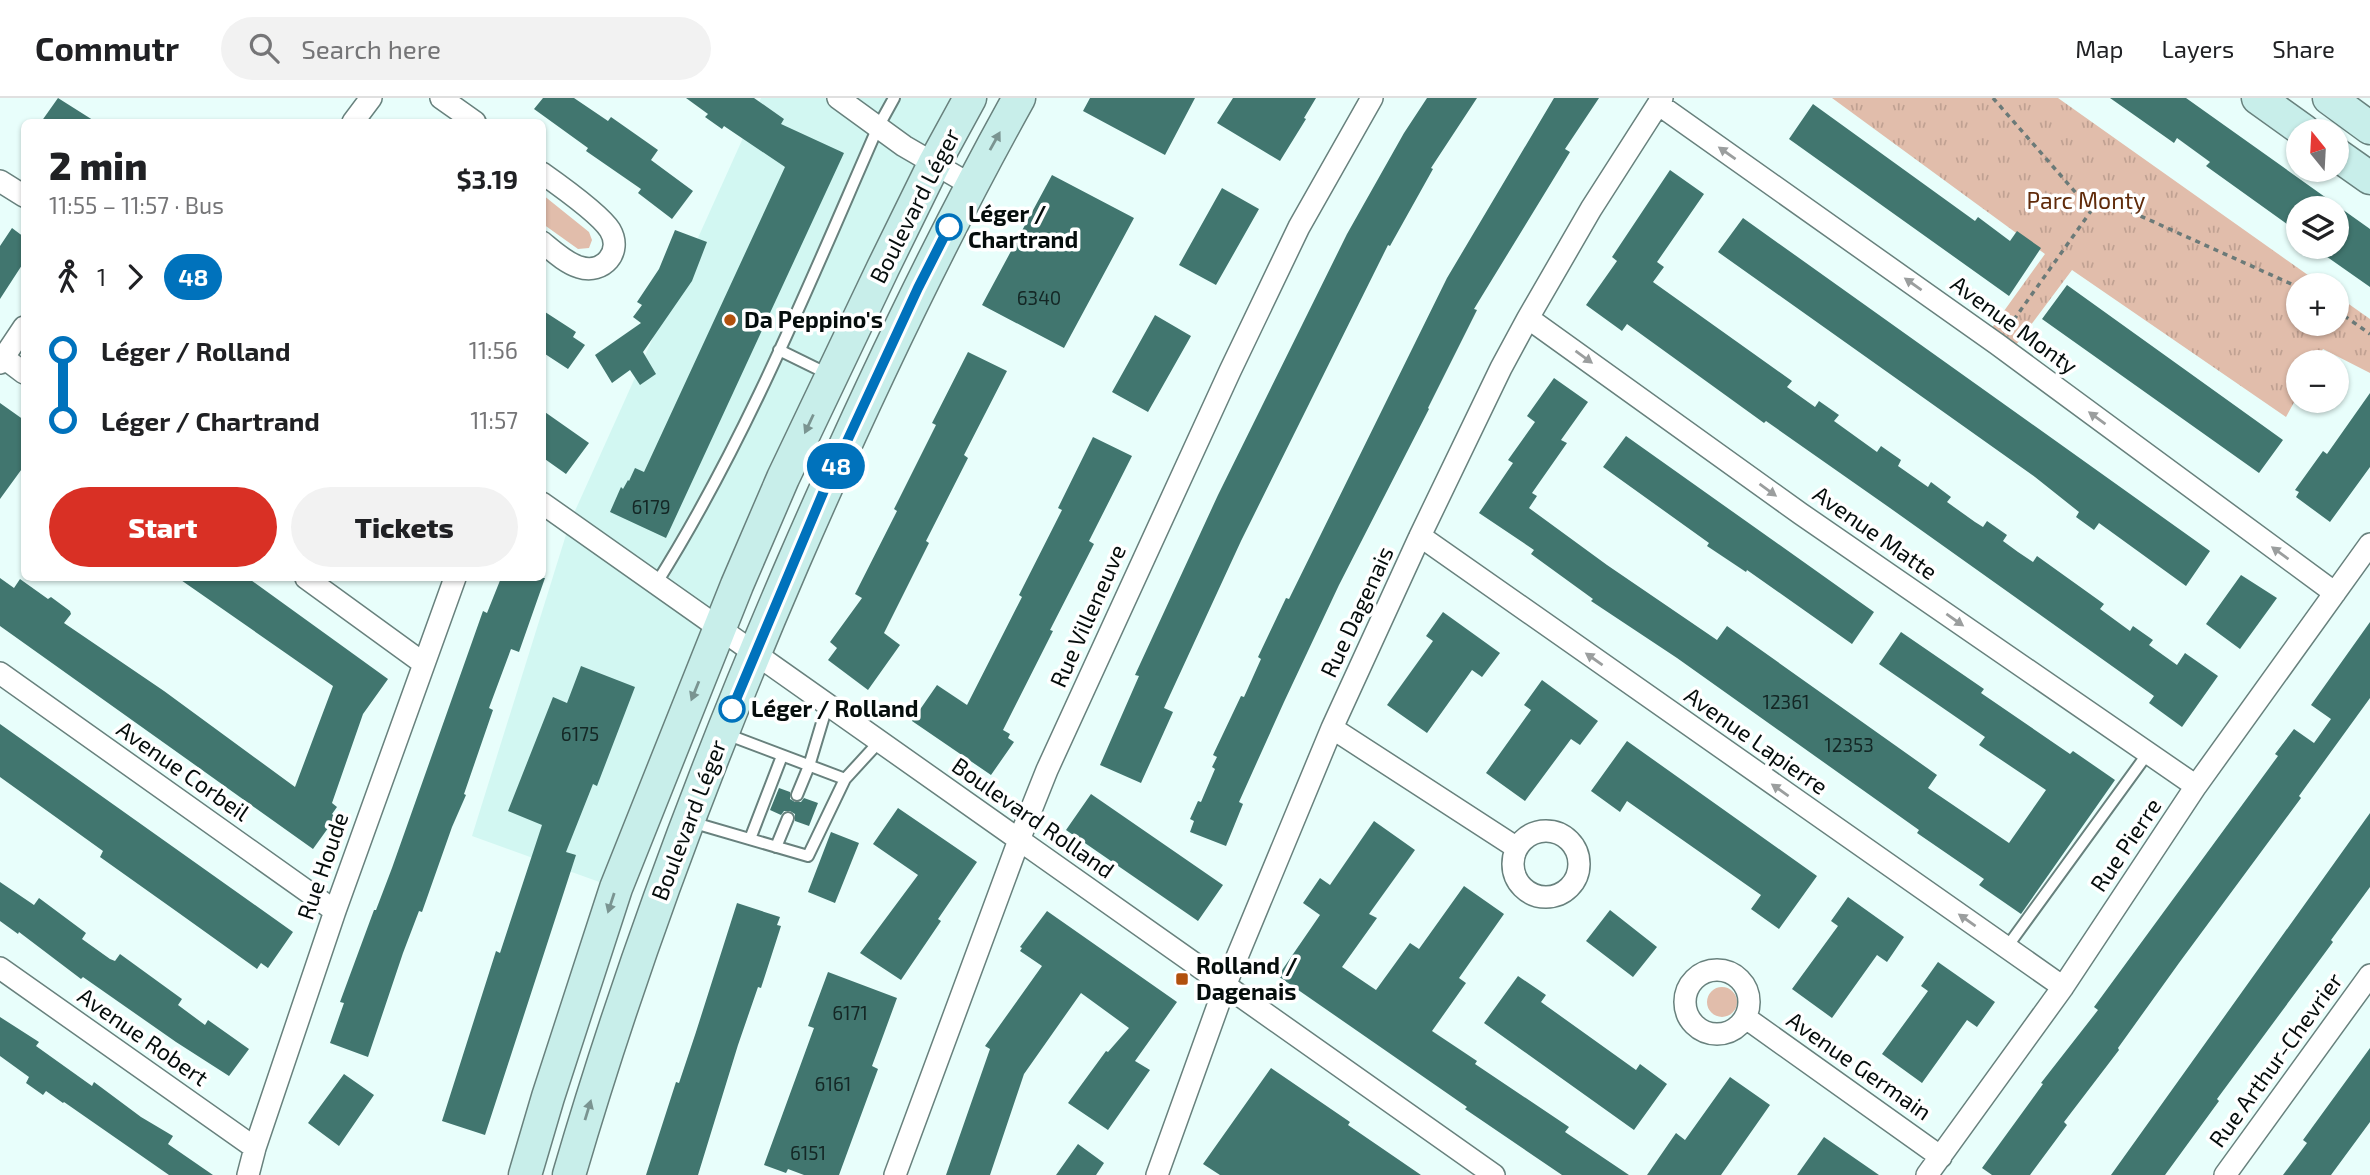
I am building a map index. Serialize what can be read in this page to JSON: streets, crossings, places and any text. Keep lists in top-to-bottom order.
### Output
{
  "streets": {
    "main road": ["Boulevard Léger"],
    "street": [
      "Avenue Monty",
      "Avenue Matte",
      "Rue Dagenais",
      "Rue Villeneuve",
      "Avenue Lapierre",
      "Avenue Corbeil",
      "Boulevard Rolland",
      "Rue Pierre",
      "Rue Houde",
      "Avenue Robert",
      "Rue Arthur-Chevrier",
      "Avenue Germain"
    ]
  },
  "crossings": [
    ["Boulevard Léger", "Boulevard Rolland"],
    ["Avenue Monty", "Rue Dagenais"],
    ["Avenue Monty", "Rue Pierre"],
    ["Avenue Matte", "Rue Dagenais"],
    ["Avenue Matte", "Rue Pierre"],
    ["Rue Dagenais", "Avenue Lapierre"],
    ["Rue Dagenais", "Boulevard Rolland"],
    ["Rue Villeneuve", "Boulevard Rolland"],
    ["Avenue Lapierre", "Rue Pierre"],
    ["Avenue Corbeil", "Rue Houde"],
    ["Rue Pierre", "Avenue Germain"],
    ["Rue Houde", "Avenue Robert"]
  ],
  "one_way": ["Avenue Monty", "Avenue Matte", "Avenue Lapierre"],
  "parks": ["Parc Monty"],
  "places": {
    "other": ["Léger / Chartrand", "Da Peppino's", "Léger / Rolland"],
    "transit": ["Rolland / Dagenais"]
  },
  "lines": ["bus line 48"],
  "house_numbers": [
    "6340",
    "6179",
    "12361",
    "6175",
    "12353",
    "6171",
    "6161",
    "6151"
  ],
  "north": "top",
  "page": {
    "header": "Commutr",
    "search": "Search here",
    "nav": ["Map", "Layers", "Share"],
    "on_map": "48",
    "map_buttons": ["+", "−"],
    "heading": ["2 min", "11:55 – 11:57 · Bus", "$3.19"],
    "legs": ["1", "48"],
    "list": [
      {
        "name": "Léger / Rolland",
        "value": "11:56"
      },
      {
        "name": "Léger / Chartrand",
        "value": "11:57"
      }
    ],
    "buttons": ["Start", "Tickets"]
  }
}
